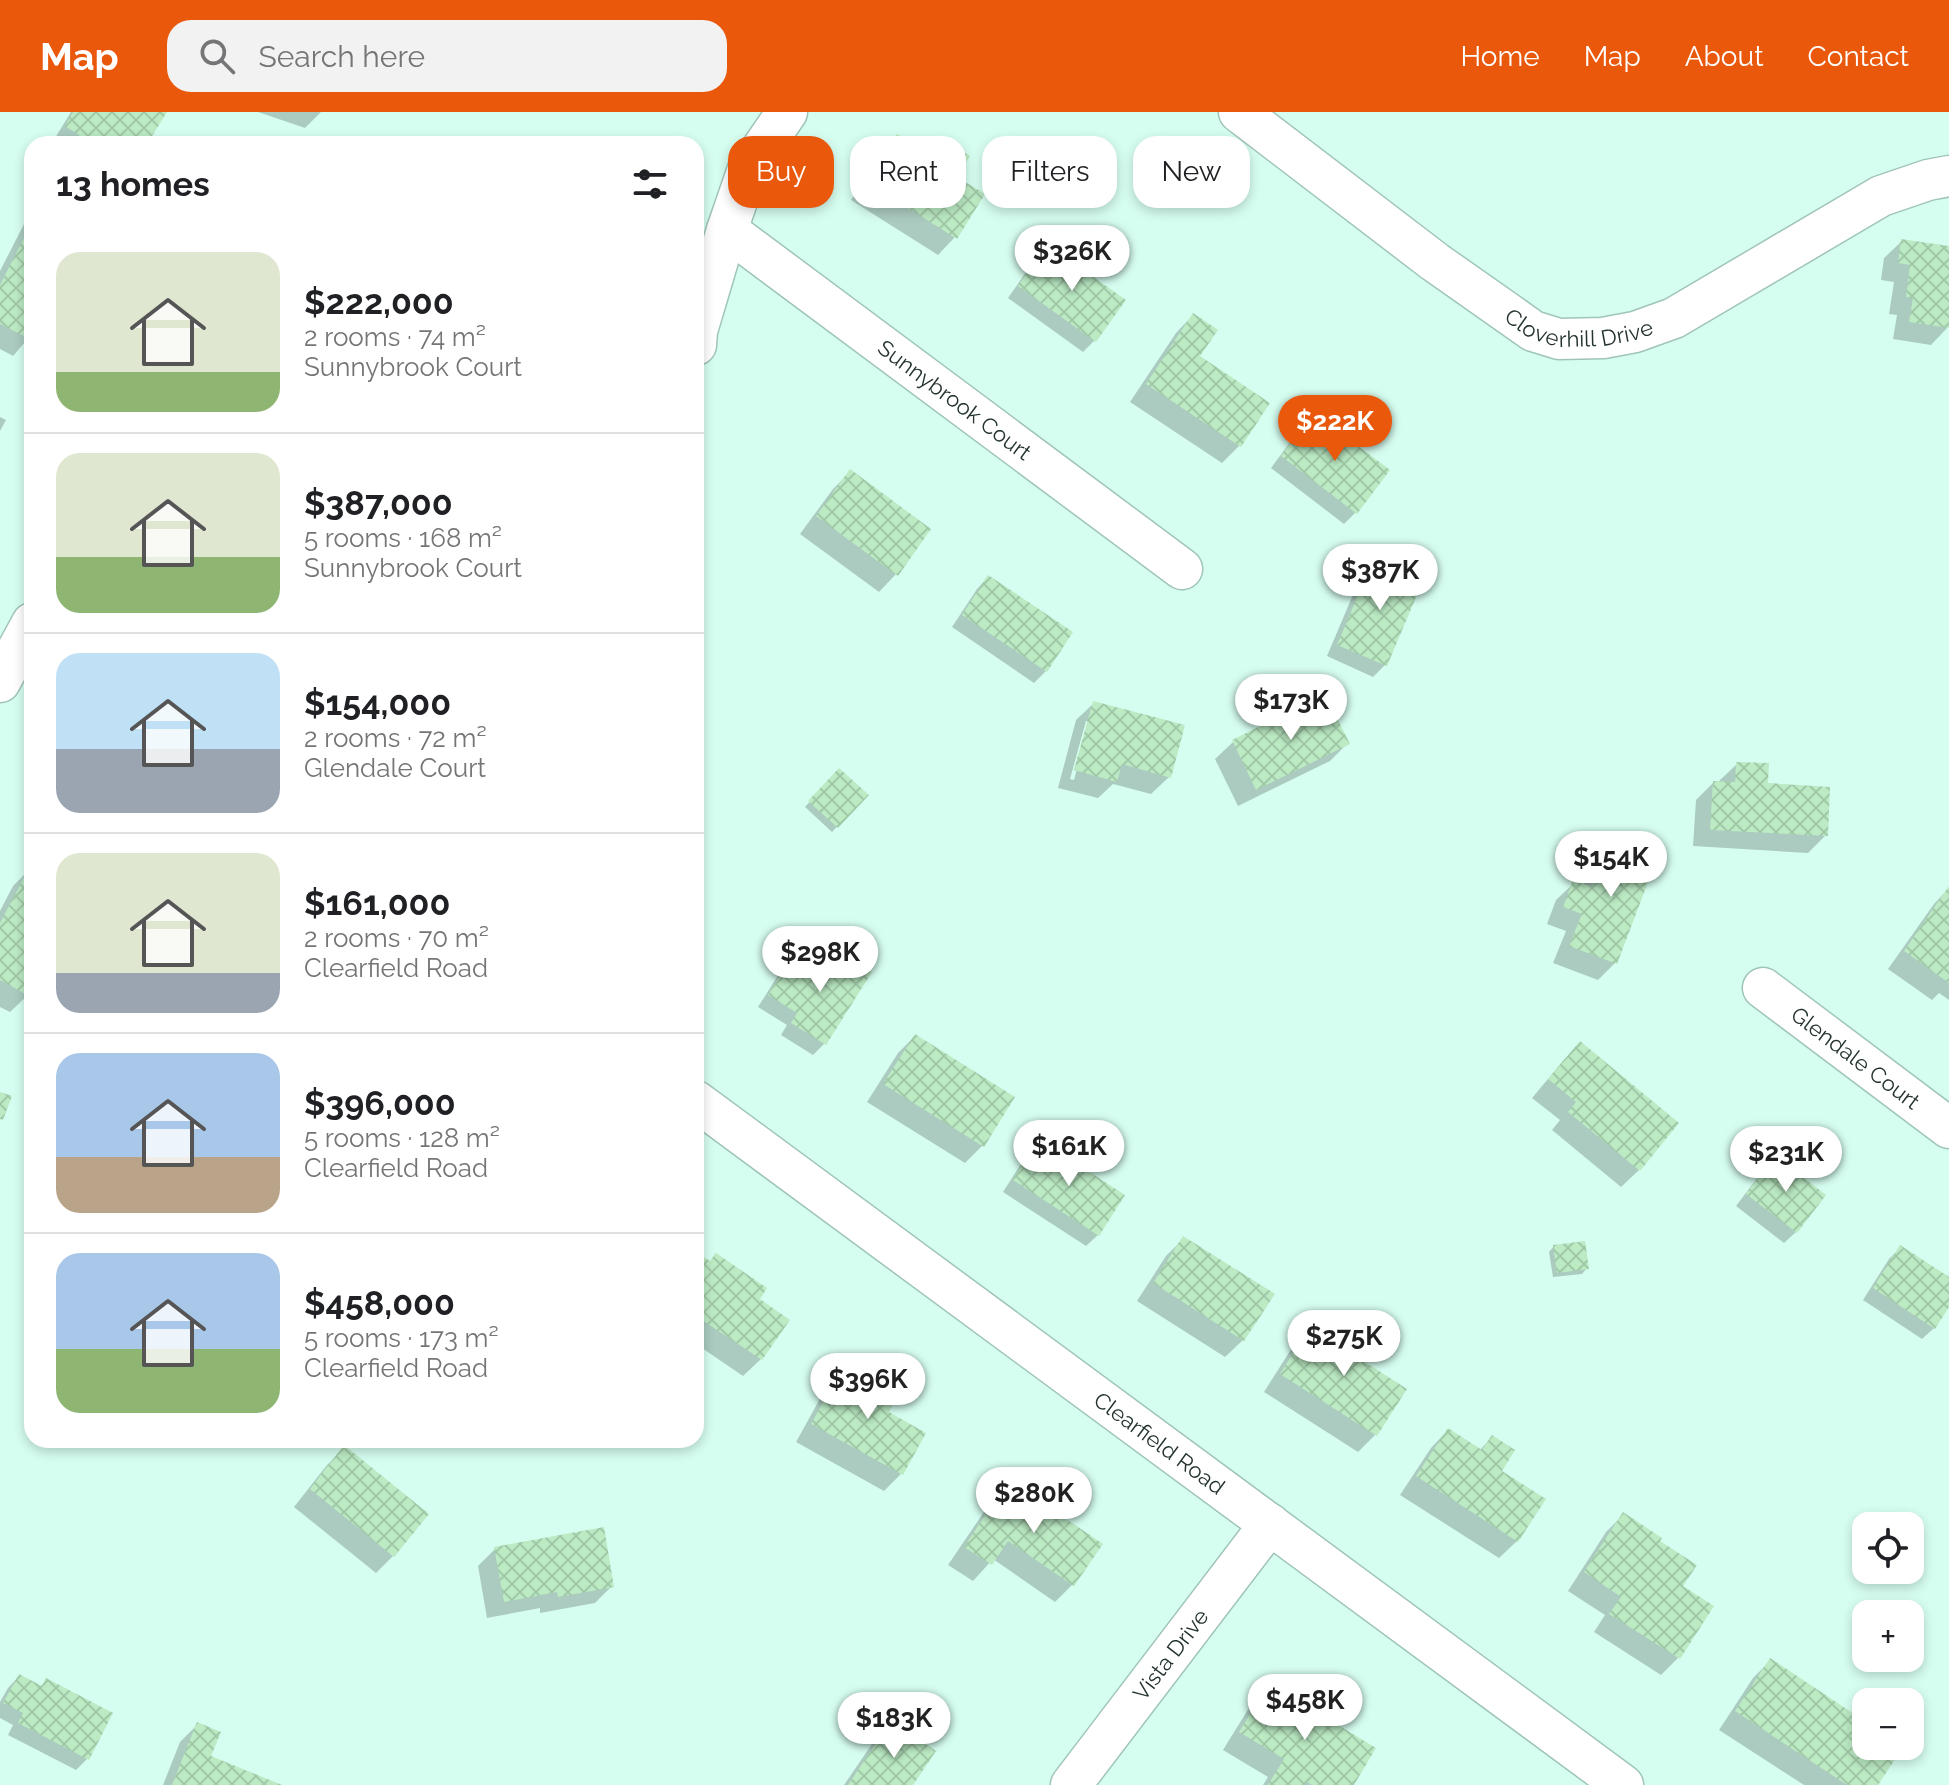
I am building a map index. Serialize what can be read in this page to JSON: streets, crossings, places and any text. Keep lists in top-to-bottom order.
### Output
{
  "streets": {
    "street": [
      "Cloverhill Drive",
      "Sunnybrook Court",
      "Glendale Court",
      "Clearfield Road",
      "Vista Drive"
    ]
  },
  "crossings": [
    ["Clearfield Road", "Vista Drive"]
  ],
  "page": {
    "header": "Map",
    "search": "Search here",
    "nav": [
      "Home",
      "Map",
      "About",
      "Contact"
    ],
    "chip": [
      "Buy",
      "Rent",
      "Filters",
      "New"
    ],
    "heading": "13 homes",
    "price": [
      "$326K",
      "$222K",
      "$387K",
      "$173K",
      "$154K",
      "$298K",
      "$161K",
      "$231K",
      "$275K",
      "$396K",
      "$280K",
      "$458K",
      "$183K"
    ],
    "list": [
      {
        "name": "$222,000",
        "note": "2 rooms · 74 m² · Sunnybrook Court"
      },
      {
        "name": "$387,000",
        "note": "5 rooms · 168 m² · Sunnybrook Court"
      },
      {
        "name": "$154,000",
        "note": "2 rooms · 72 m² · Glendale Court"
      },
      {
        "name": "$161,000",
        "note": "2 rooms · 70 m² · Clearfield Road"
      },
      {
        "name": "$396,000",
        "note": "5 rooms · 128 m² · Clearfield Road"
      },
      {
        "name": "$458,000",
        "note": "5 rooms · 173 m² · Clearfield Road"
      }
    ],
    "map_buttons": ["+", "−"]
  }
}
